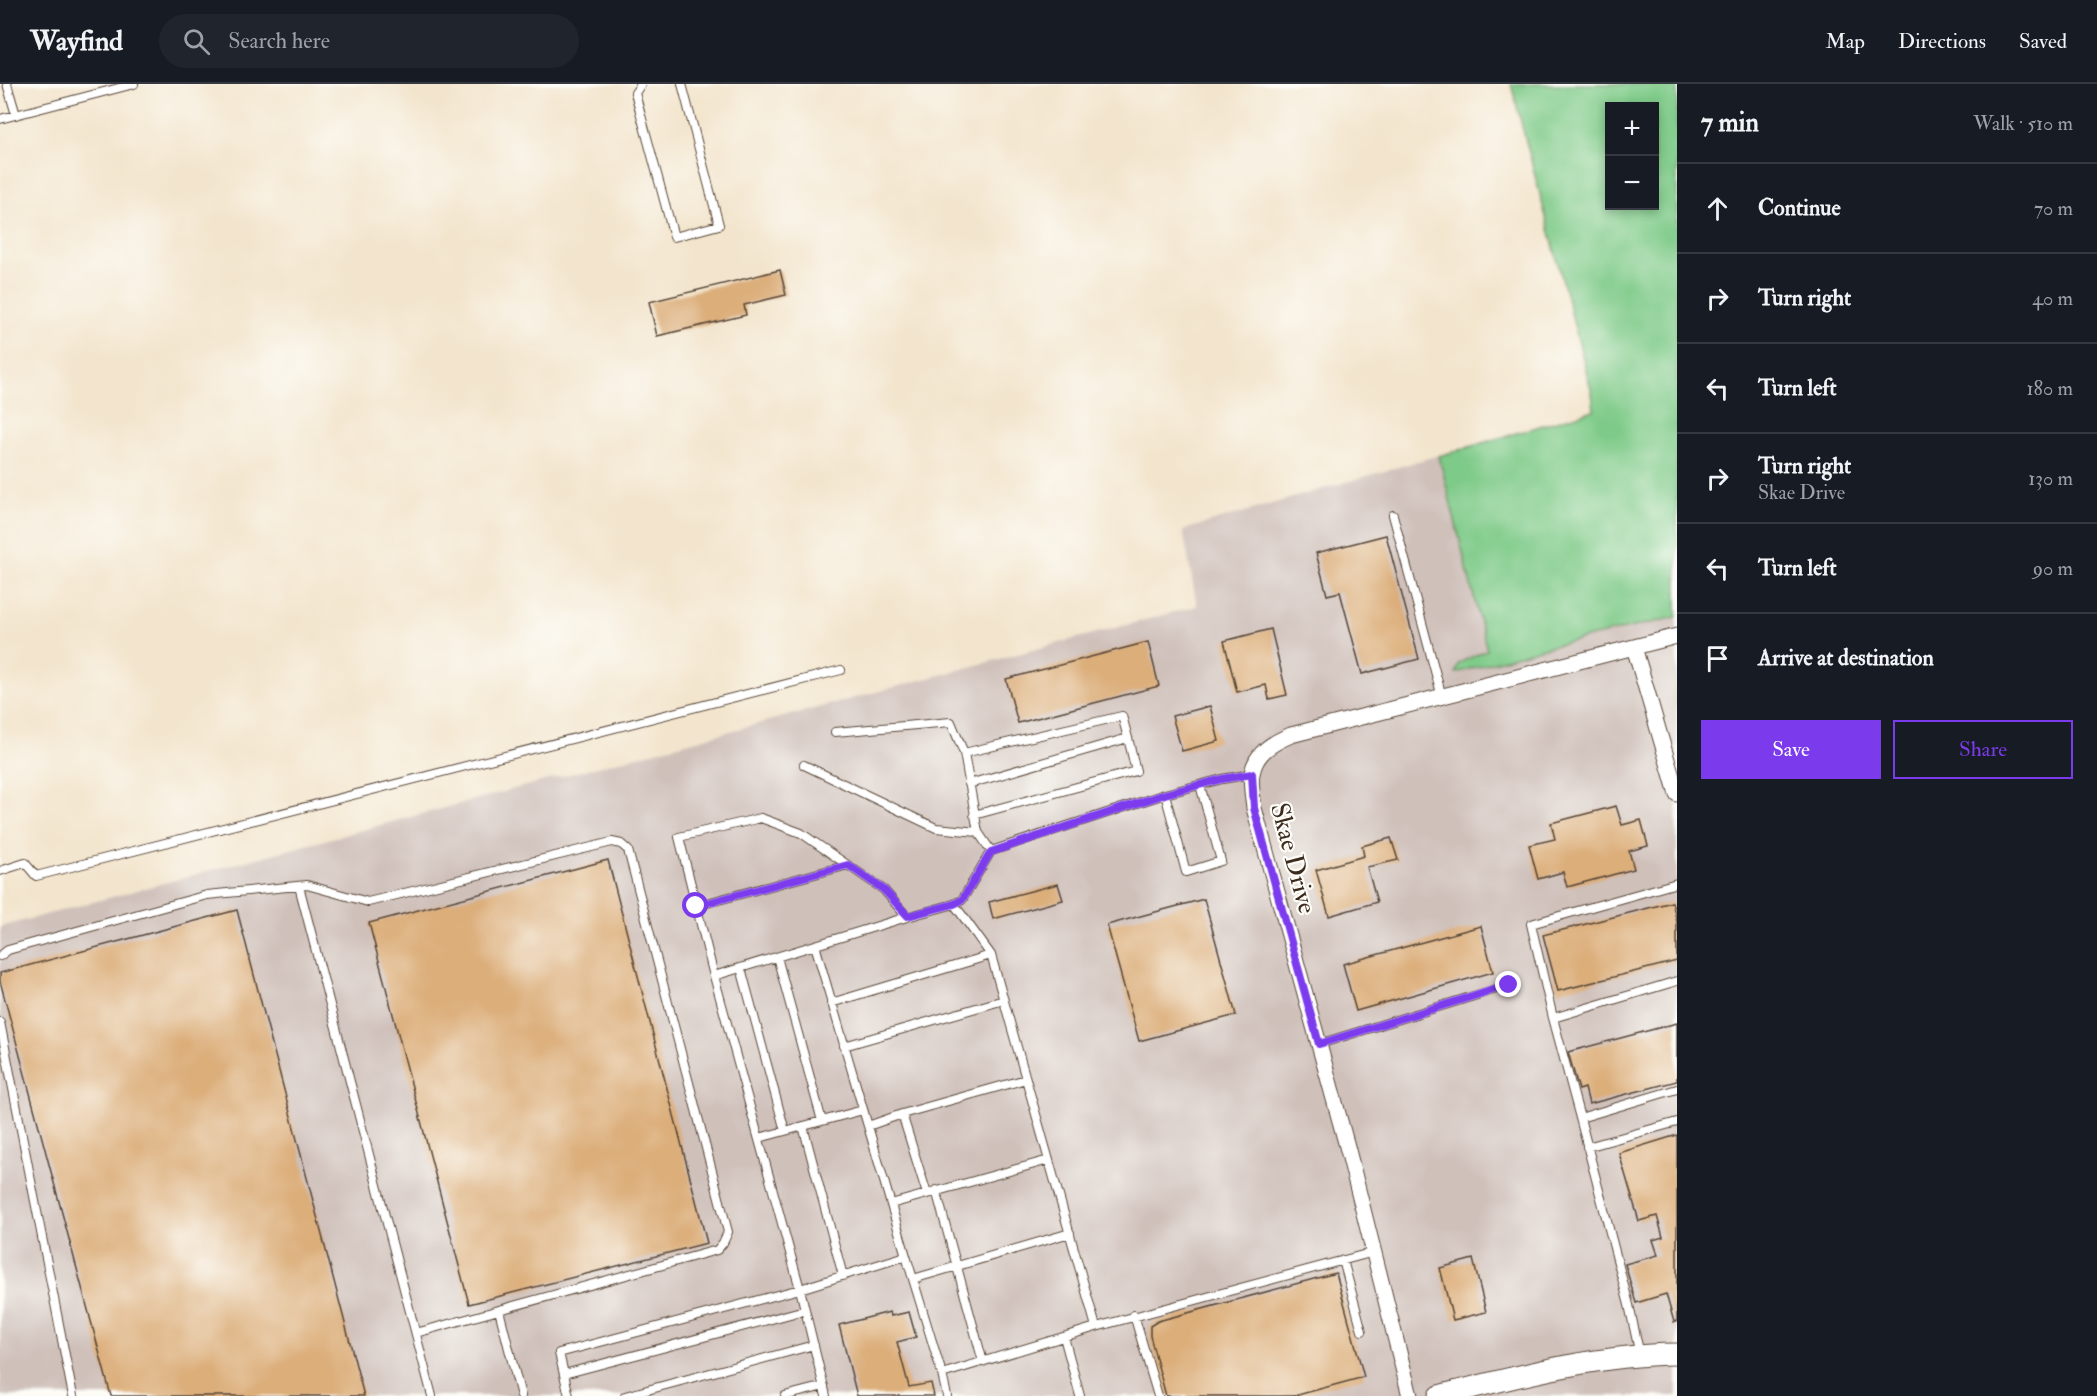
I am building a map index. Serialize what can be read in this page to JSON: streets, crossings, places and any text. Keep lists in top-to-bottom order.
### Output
{
  "streets": {
    "street": ["Skae Drive"]
  },
  "page": {
    "header": "Wayfind",
    "search": "Search here",
    "nav": ["Map", "Directions", "Saved"],
    "heading": ["7 min", "Walk · 510 m"],
    "map_buttons": ["+", "−"],
    "list": [
      ["Continue", "70 m"],
      ["Turn right", "40 m"],
      ["Turn left", "180 m"],
      ["Turn right", "Skae Drive", "130 m"],
      ["Turn left", "90 m"],
      "Arrive at destination"
    ],
    "buttons": ["Save", "Share"]
  }
}
